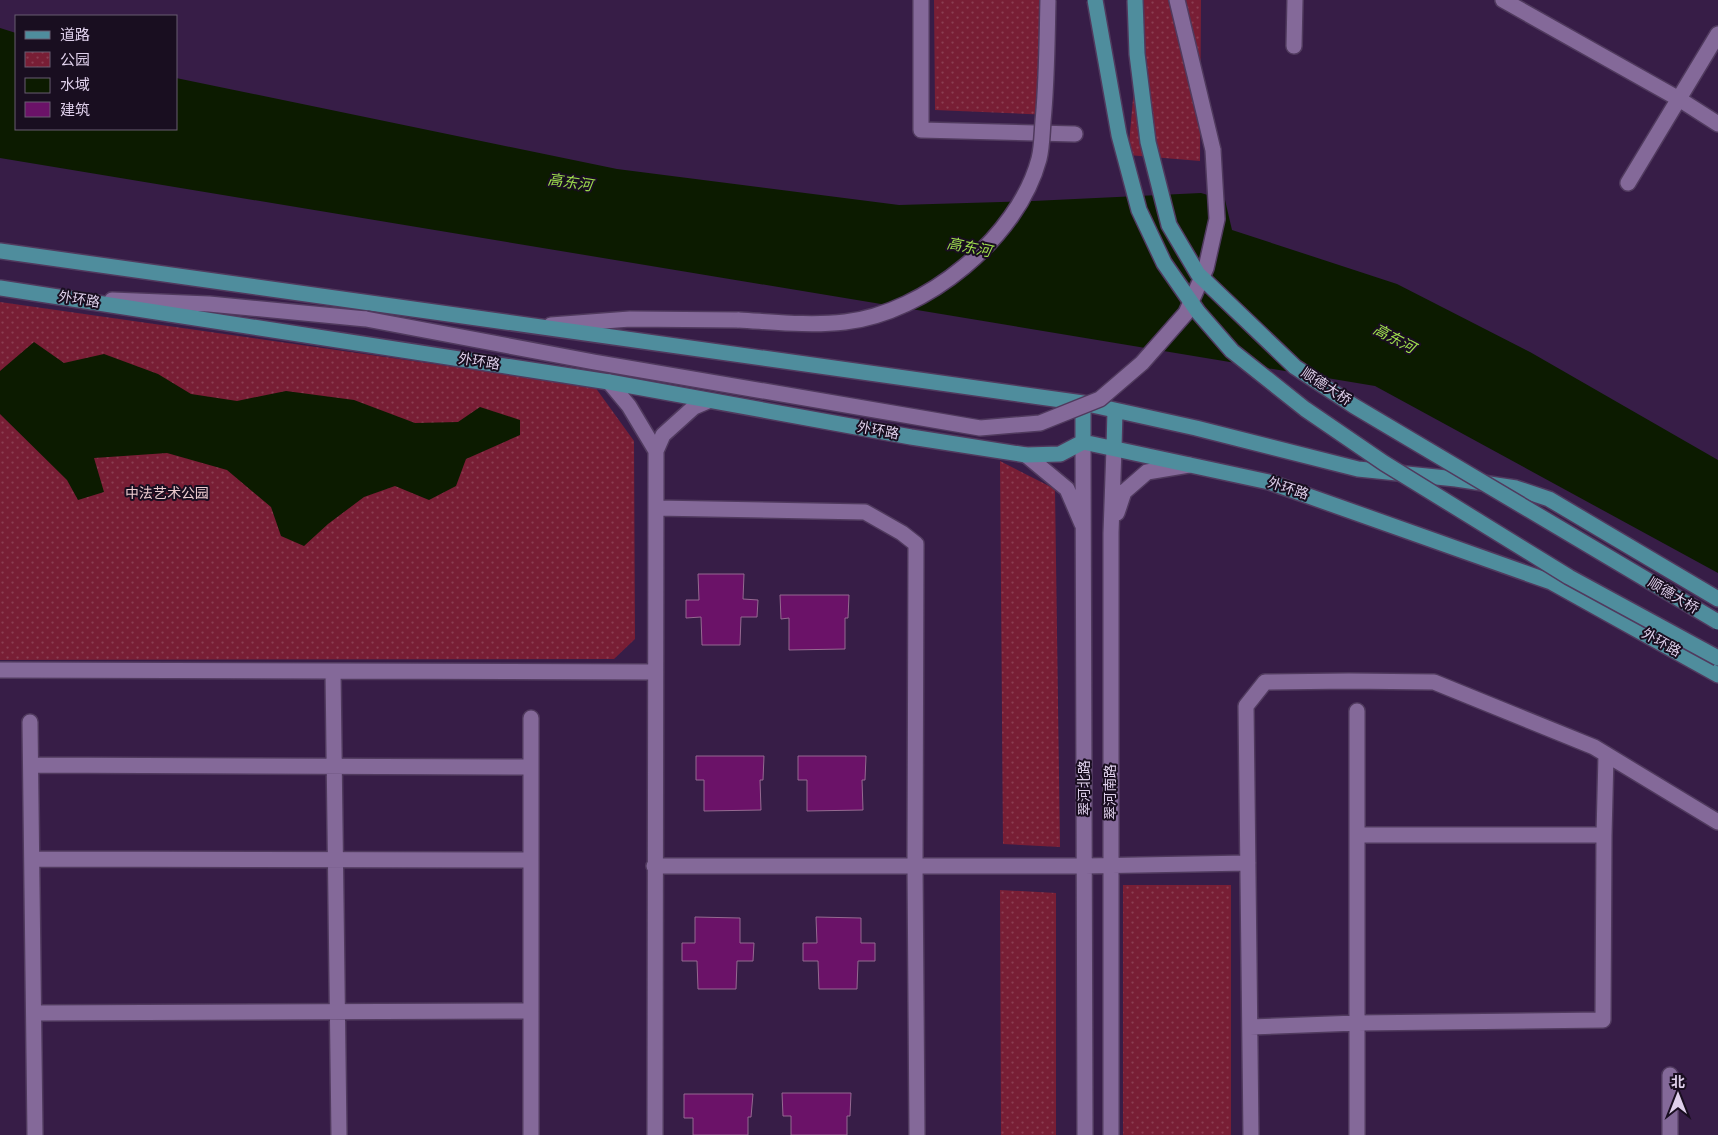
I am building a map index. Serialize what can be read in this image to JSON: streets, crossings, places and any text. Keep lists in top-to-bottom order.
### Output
{
  "streets": {
    "main road": ["外环路", "顺德大桥"],
    "street": ["翠河北路", "翠河南路"]
  },
  "crossings": [
    ["外环路", "翠河北路"],
    ["外环路", "翠河南路"]
  ],
  "water": ["高东河"],
  "parks": ["中法艺术公园"],
  "legend": [
    "道路",
    "公园",
    "水域",
    "建筑"
  ],
  "north": "top"
}
